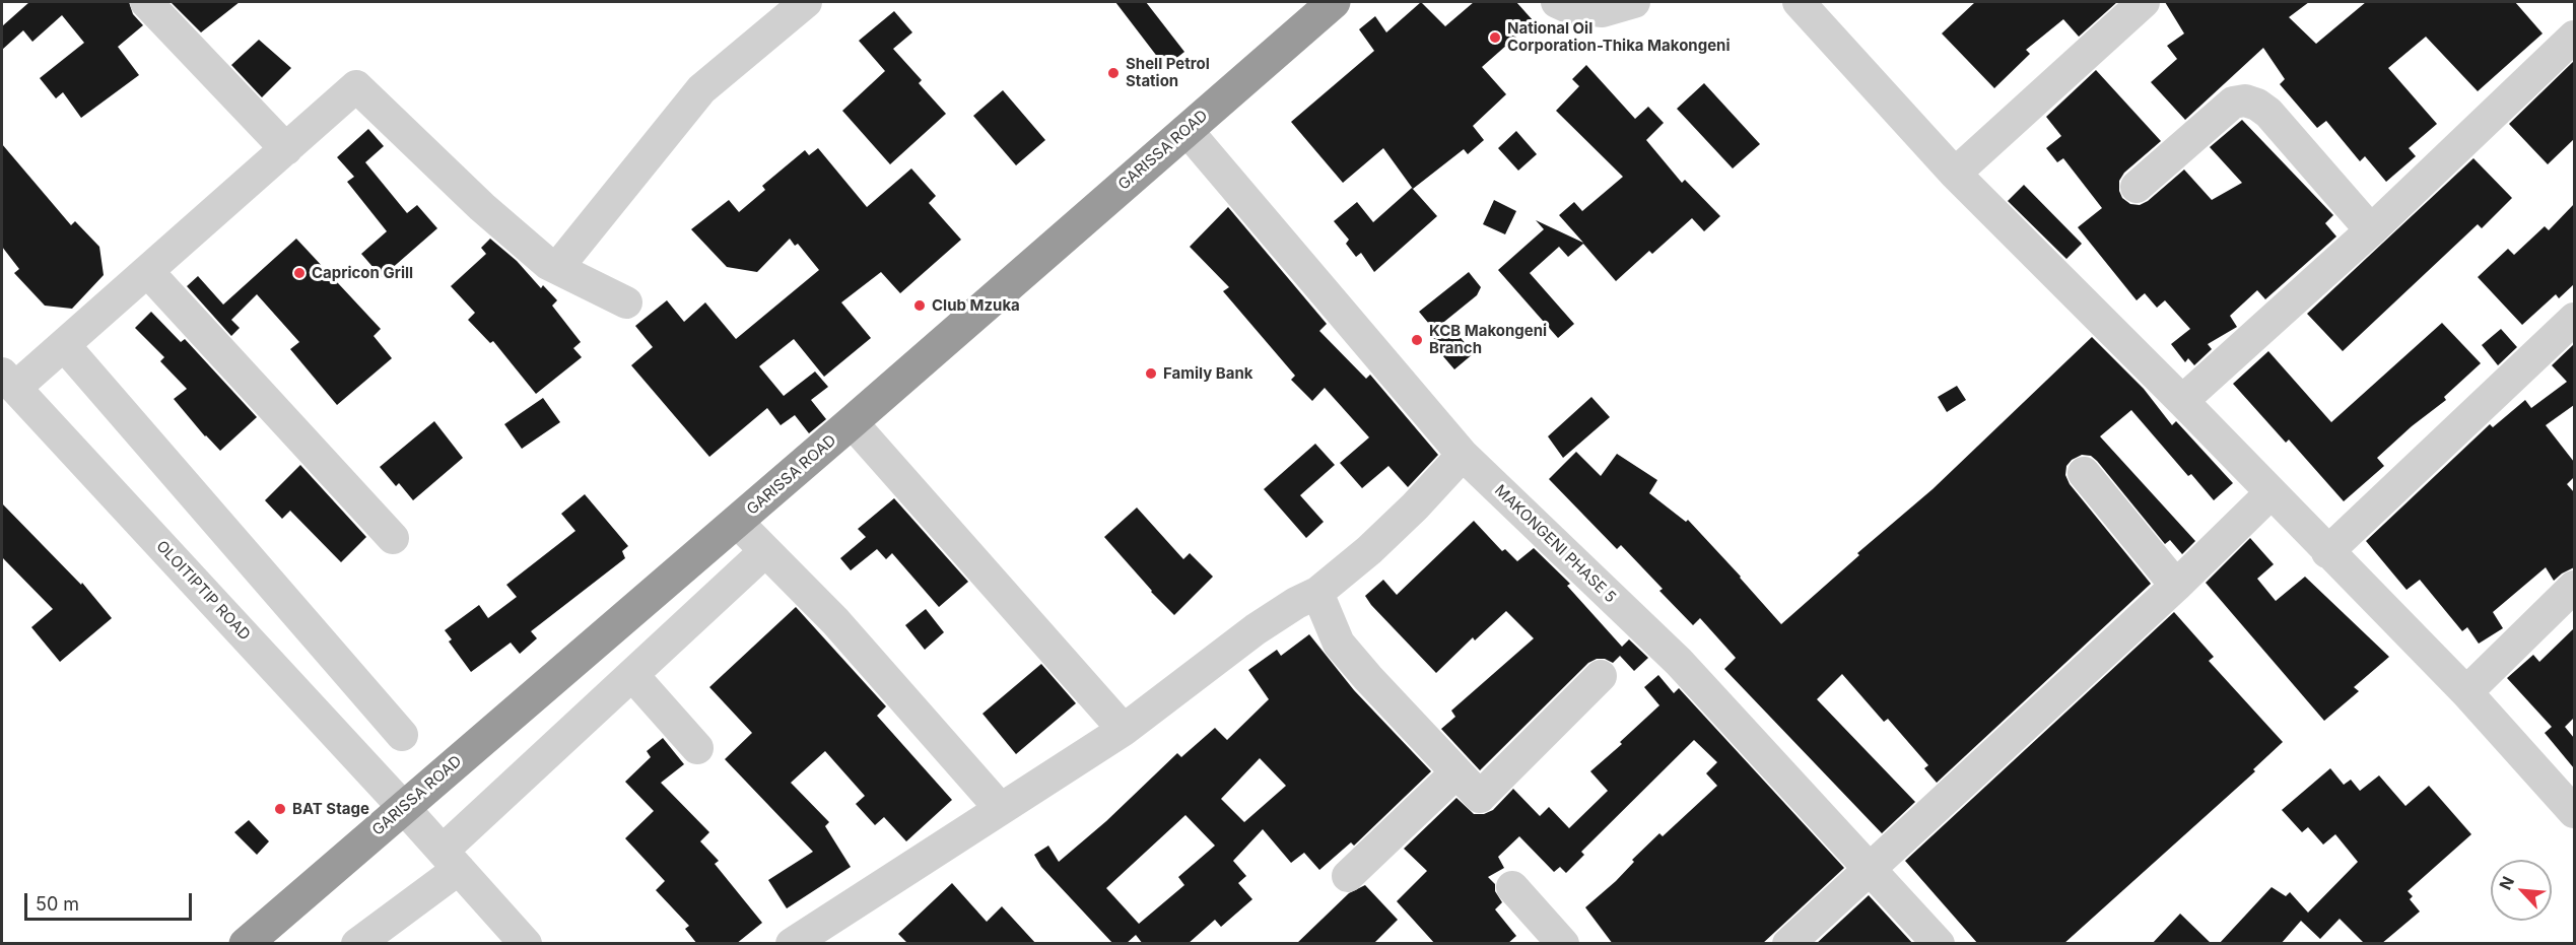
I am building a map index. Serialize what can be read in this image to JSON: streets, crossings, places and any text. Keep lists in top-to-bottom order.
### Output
{
  "streets": {
    "highway": ["GARISSA ROAD"],
    "street": ["MAKONGENI PHASE 5", "OLOITIPTIP ROAD"]
  },
  "crossings": [
    ["GARISSA ROAD", "MAKONGENI PHASE 5"],
    ["GARISSA ROAD", "OLOITIPTIP ROAD"]
  ],
  "places": [
    "National Oil Corporation-Thika Makongeni",
    "Shell Petrol Station",
    "Capricon Grill",
    "Club Mzuka",
    "KCB Makongeni Branch",
    "Family Bank",
    "BAT Stage"
  ],
  "scale_bar": "50 m",
  "north": "top left"
}
